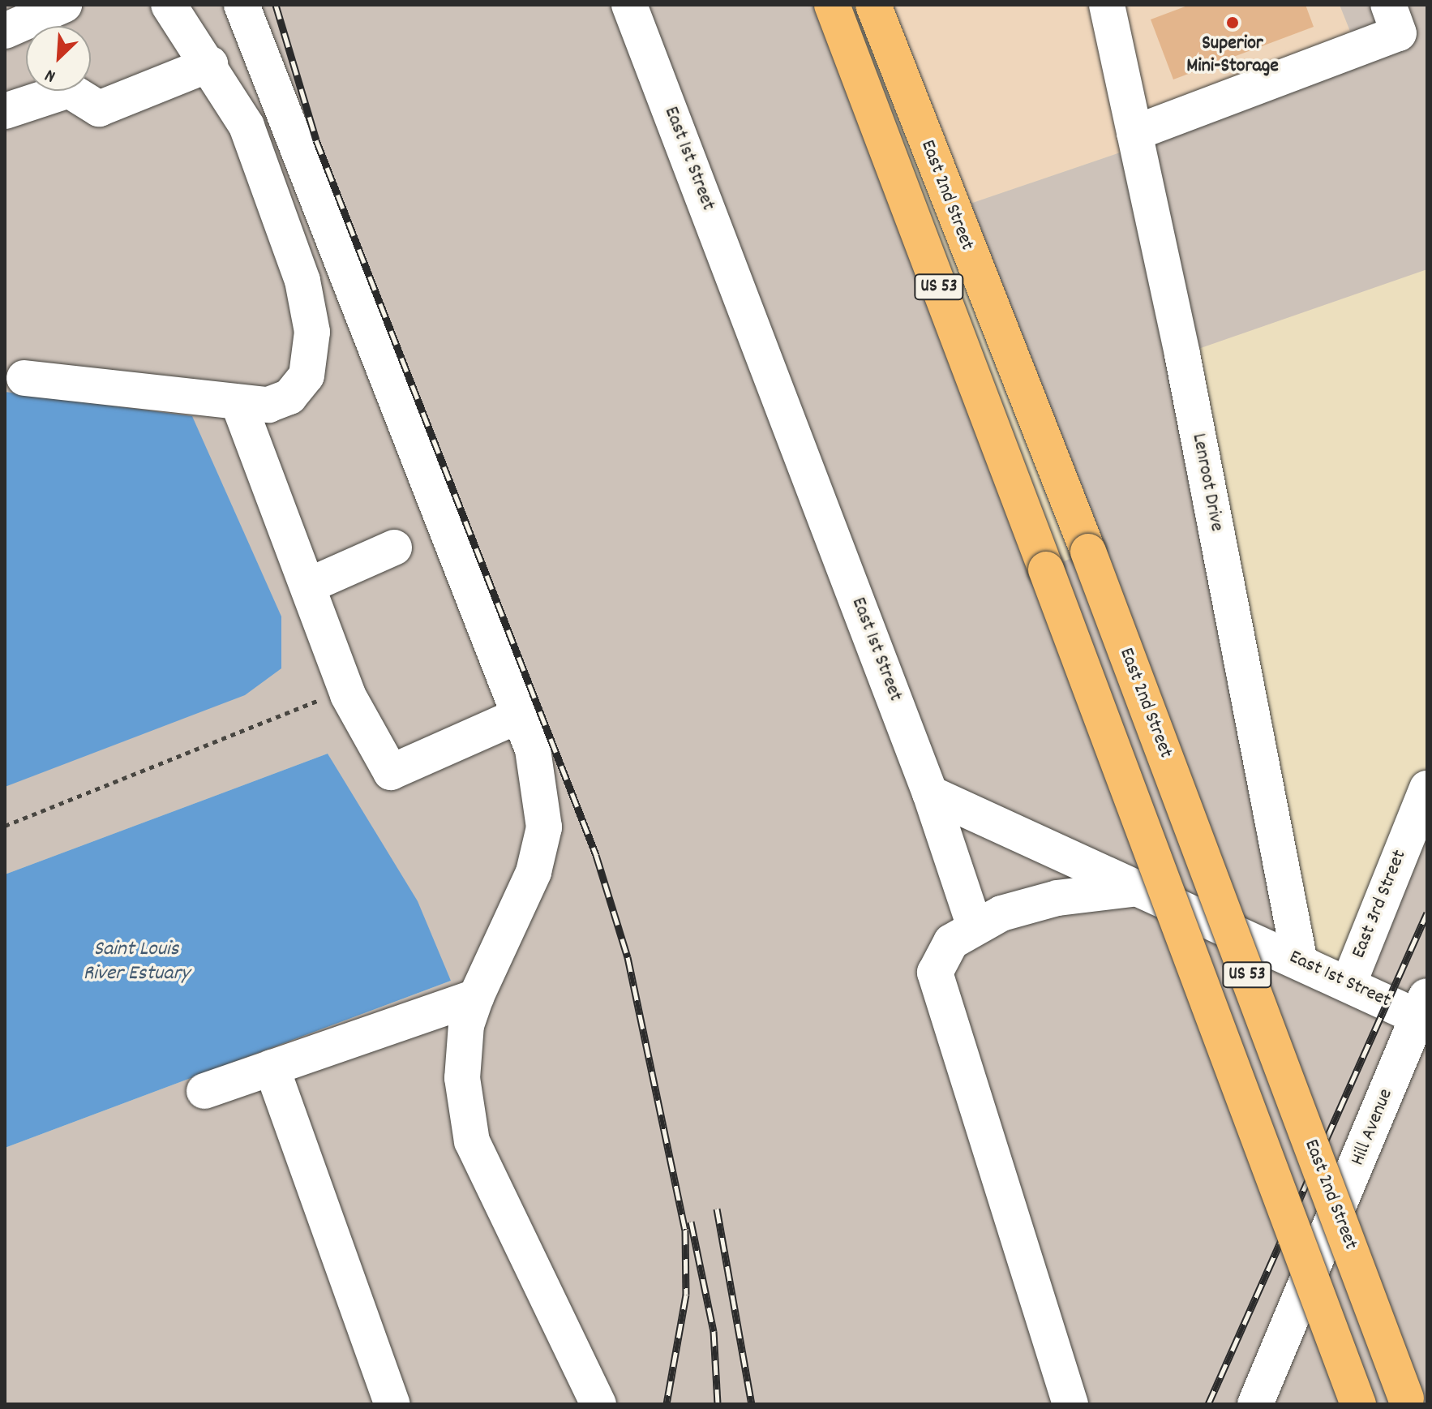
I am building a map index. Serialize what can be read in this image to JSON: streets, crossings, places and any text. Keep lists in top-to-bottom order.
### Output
{
  "streets": {
    "highway": ["East 2nd Street", "US 53"],
    "street": [
      "East 1st Street",
      "Lenroot Drive",
      "East 3rd Street",
      "Hill Avenue"
    ]
  },
  "crossings": [
    ["East 1st Street", "Lenroot Drive"],
    ["East 1st Street", "East 3rd Street"],
    ["East 1st Street", "Hill Avenue"]
  ],
  "water": ["Saint Louis River Estuary"],
  "places": ["Superior Mini-Storage"],
  "north": "bottom left"
}
